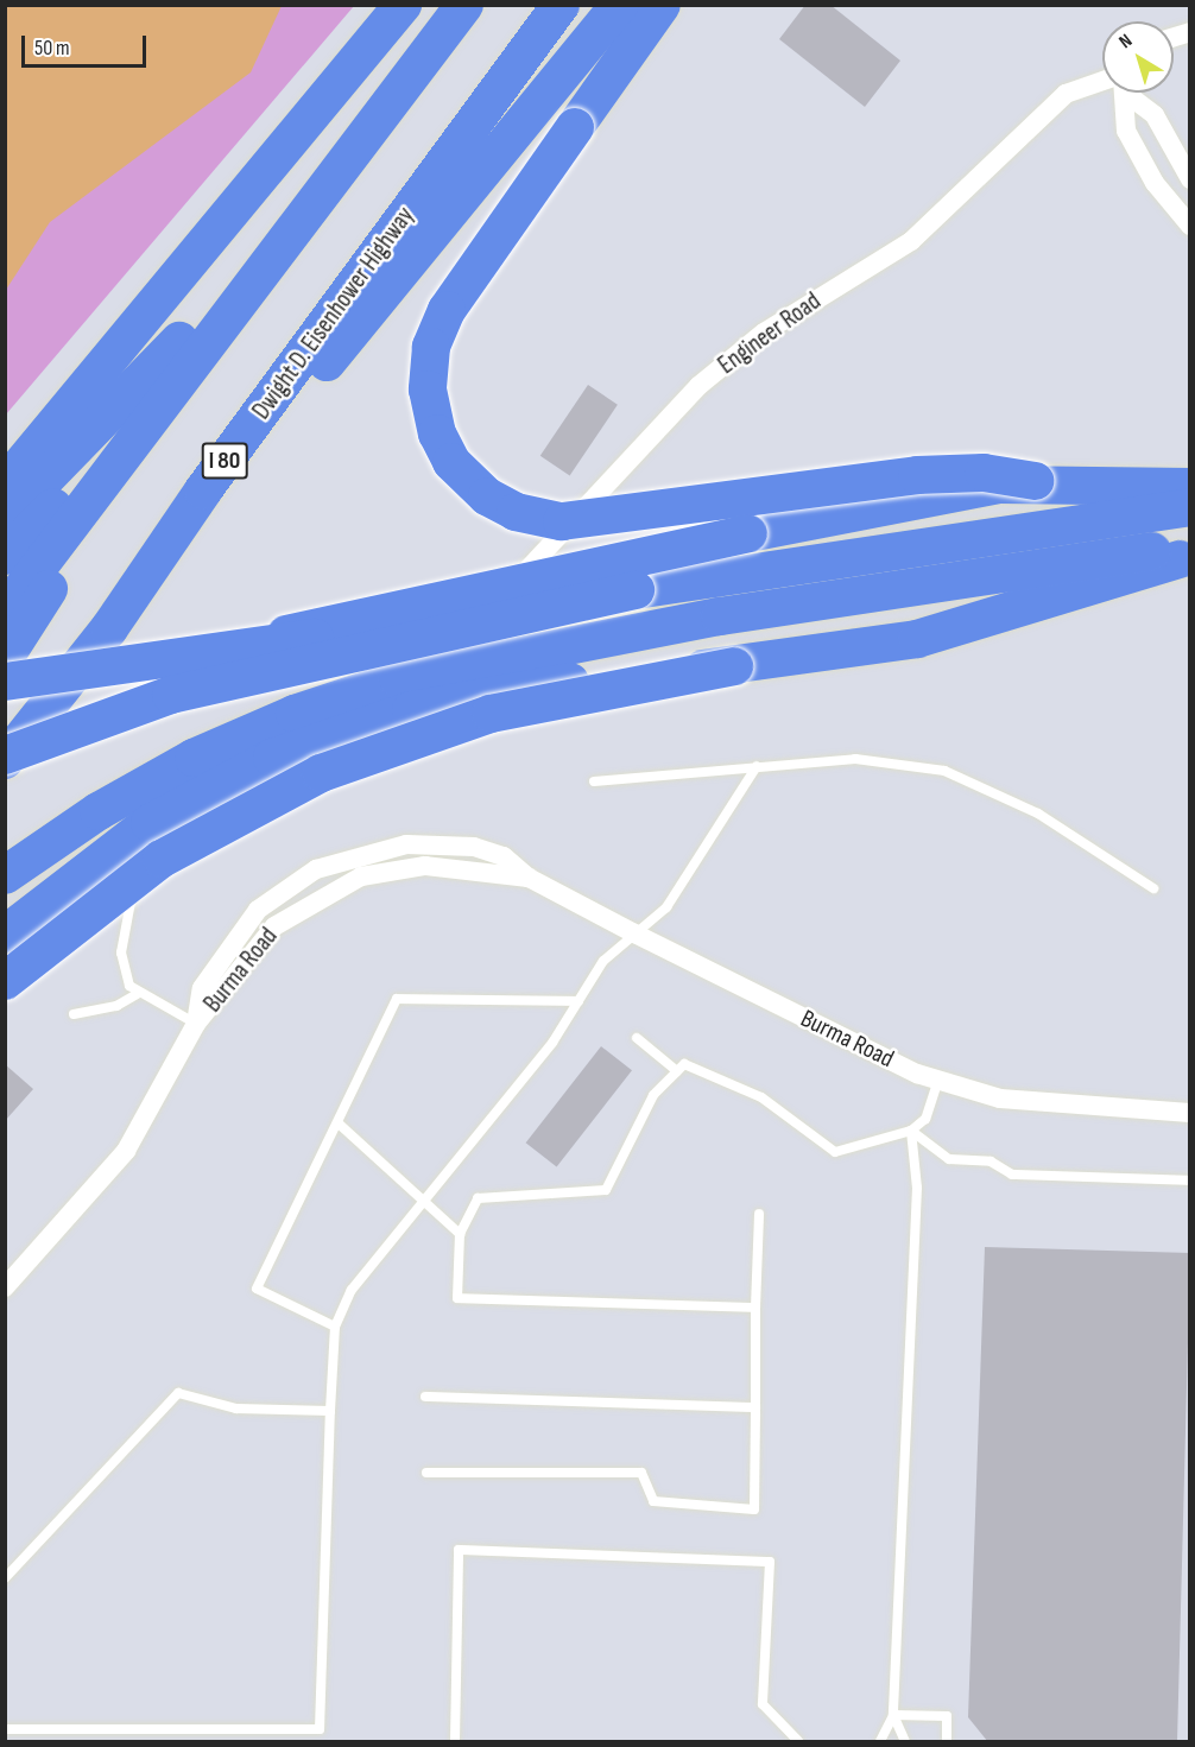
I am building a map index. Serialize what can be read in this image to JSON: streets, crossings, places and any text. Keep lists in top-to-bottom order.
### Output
{
  "streets": {
    "highway": ["Dwight D. Eisenhower Highway", "I 80"],
    "street": ["Engineer Road", "Burma Road"]
  },
  "scale_bar": "50 m",
  "north": "top left"
}
